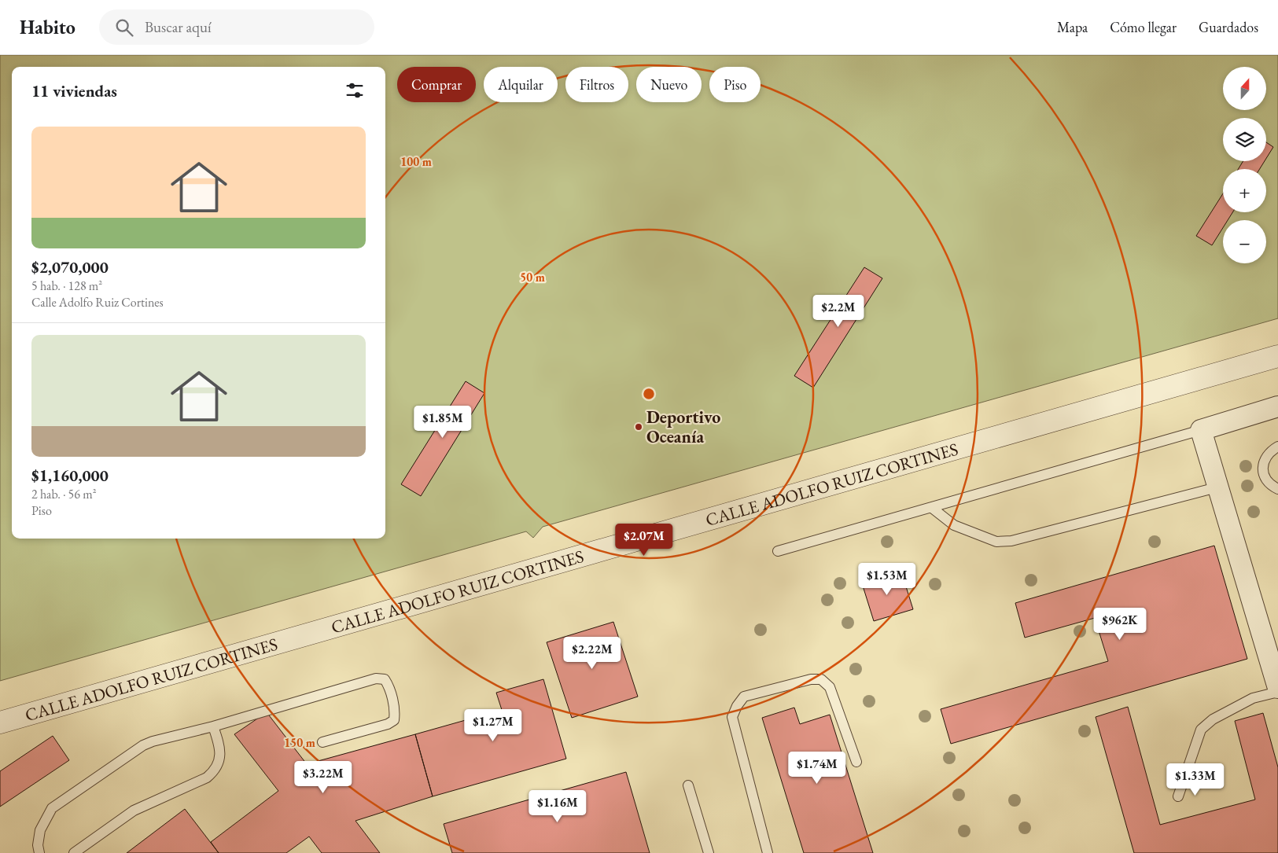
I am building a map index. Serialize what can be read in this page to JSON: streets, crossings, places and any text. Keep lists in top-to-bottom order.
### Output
{
  "streets": {
    "street": ["CALLE ADOLFO RUIZ CORTINES"]
  },
  "places": ["Deportivo Oceanía"],
  "north": "top",
  "page": {
    "header": "Habito",
    "search": "Buscar aquí",
    "nav": ["Mapa", "Cómo llegar", "Guardados"],
    "map_buttons": ["+", "−"],
    "chip": [
      "Comprar",
      "Alquilar",
      "Filtros",
      "Nuevo",
      "Piso"
    ],
    "heading": "11 viviendas",
    "list": [
      {
        "name": "$2,070,000",
        "note": "5 hab. · 128 m² · Calle Adolfo Ruiz Cortines"
      },
      {
        "name": "$1,160,000",
        "note": "2 hab. · 56 m² · Piso"
      }
    ],
    "price": [
      "$2.2M",
      "$1.85M",
      "$2.07M",
      "$1.53M",
      "$962K",
      "$2.22M",
      "$1.27M",
      "$1.74M",
      "$3.22M",
      "$1.33M",
      "$1.16M"
    ]
  },
  "rings": ["100 m", "50 m", "150 m"]
}
